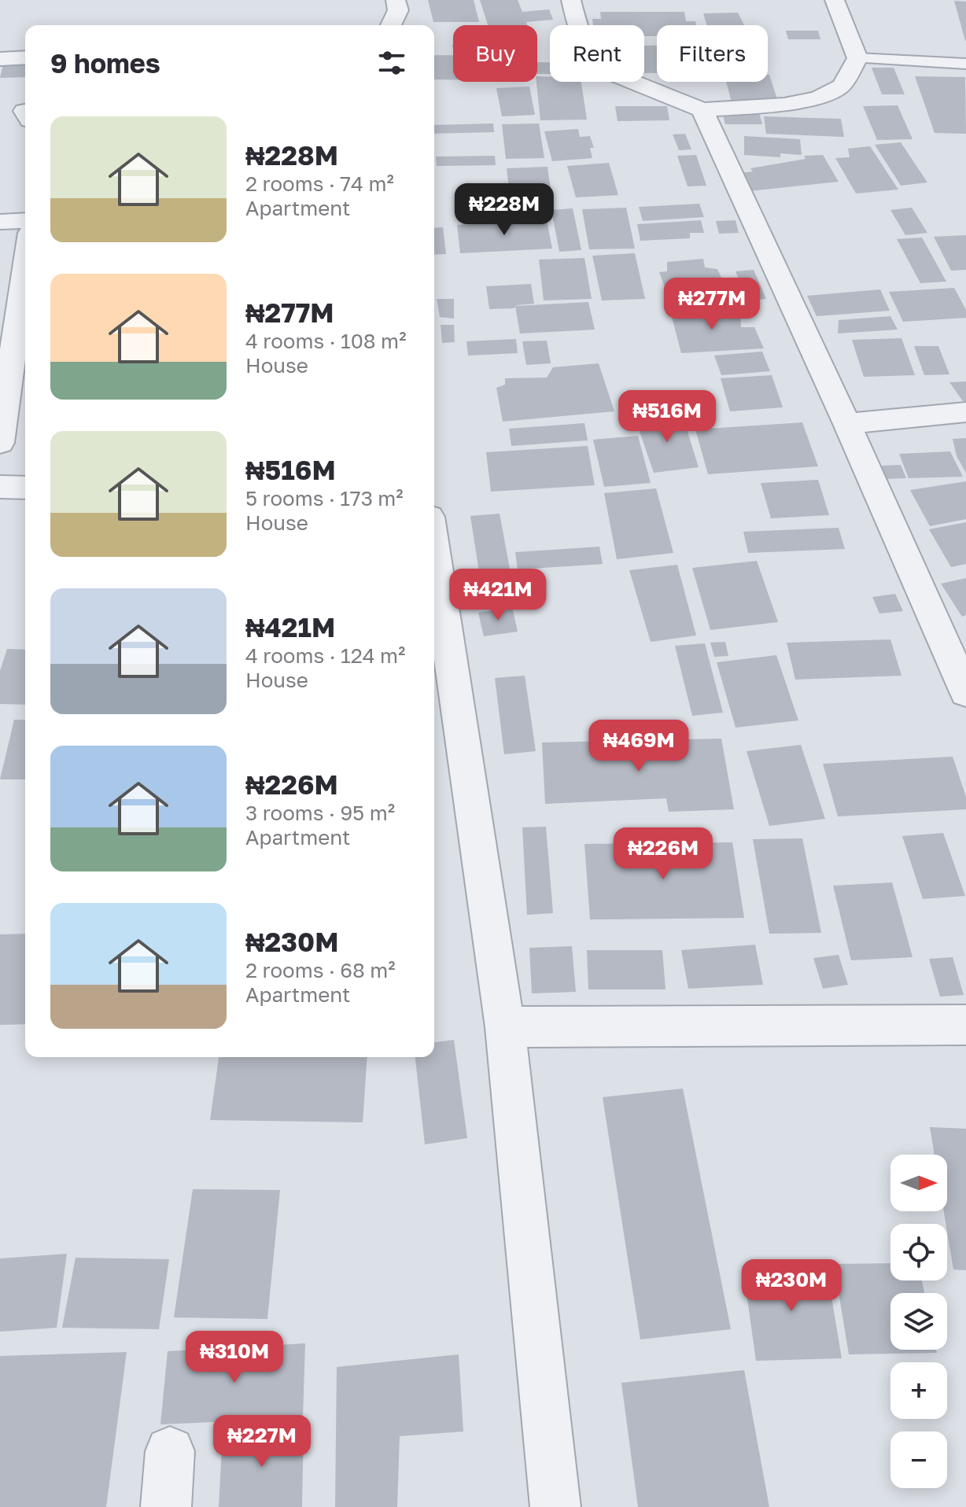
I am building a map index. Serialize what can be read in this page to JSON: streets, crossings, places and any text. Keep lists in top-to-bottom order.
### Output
{
  "north": "right",
  "page": {
    "chip": ["Buy", "Rent", "Filters"],
    "heading": "9 homes",
    "list": [
      {
        "name": "₦228M",
        "note": "2 rooms · 74 m² · Apartment"
      },
      {
        "name": "₦277M",
        "note": "4 rooms · 108 m² · House"
      },
      {
        "name": "₦516M",
        "note": "5 rooms · 173 m² · House"
      },
      {
        "name": "₦421M",
        "note": "4 rooms · 124 m² · House"
      },
      {
        "name": "₦226M",
        "note": "3 rooms · 95 m² · Apartment"
      },
      {
        "name": "₦230M",
        "note": "2 rooms · 68 m² · Apartment"
      }
    ],
    "price": [
      "₦228M",
      "₦277M",
      "₦516M",
      "₦421M",
      "₦469M",
      "₦226M",
      "₦230M",
      "₦310M",
      "₦227M"
    ],
    "map_buttons": ["+", "−"]
  }
}
